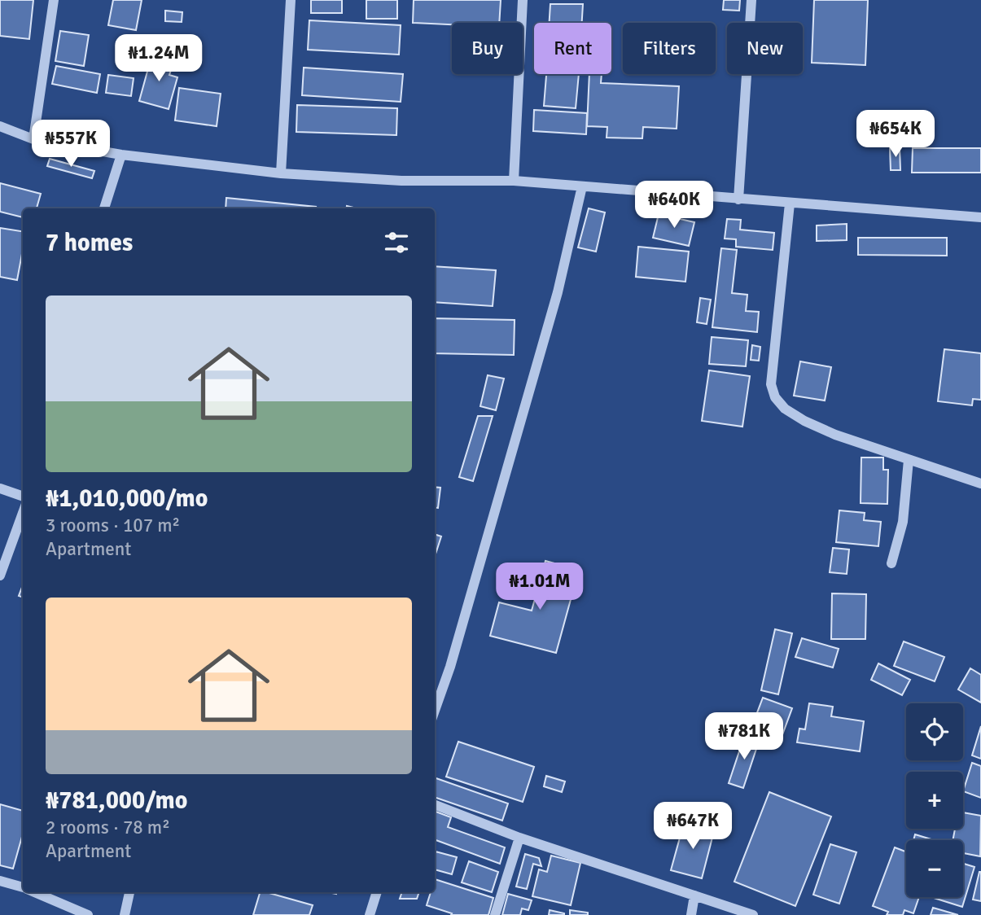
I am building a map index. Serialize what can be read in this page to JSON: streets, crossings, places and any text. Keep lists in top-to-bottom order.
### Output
{
  "page": {
    "chip": [
      "Buy",
      "Rent",
      "Filters",
      "New"
    ],
    "price": [
      "₦1.24M",
      "₦654K",
      "₦557K",
      "₦640K",
      "₦1.01M",
      "₦781K",
      "₦647K"
    ],
    "heading": "7 homes",
    "list": [
      {
        "name": "₦1,010,000/mo",
        "note": "3 rooms · 107 m² · Apartment"
      },
      {
        "name": "₦781,000/mo",
        "note": "2 rooms · 78 m² · Apartment"
      }
    ],
    "map_buttons": ["+", "−"]
  }
}
